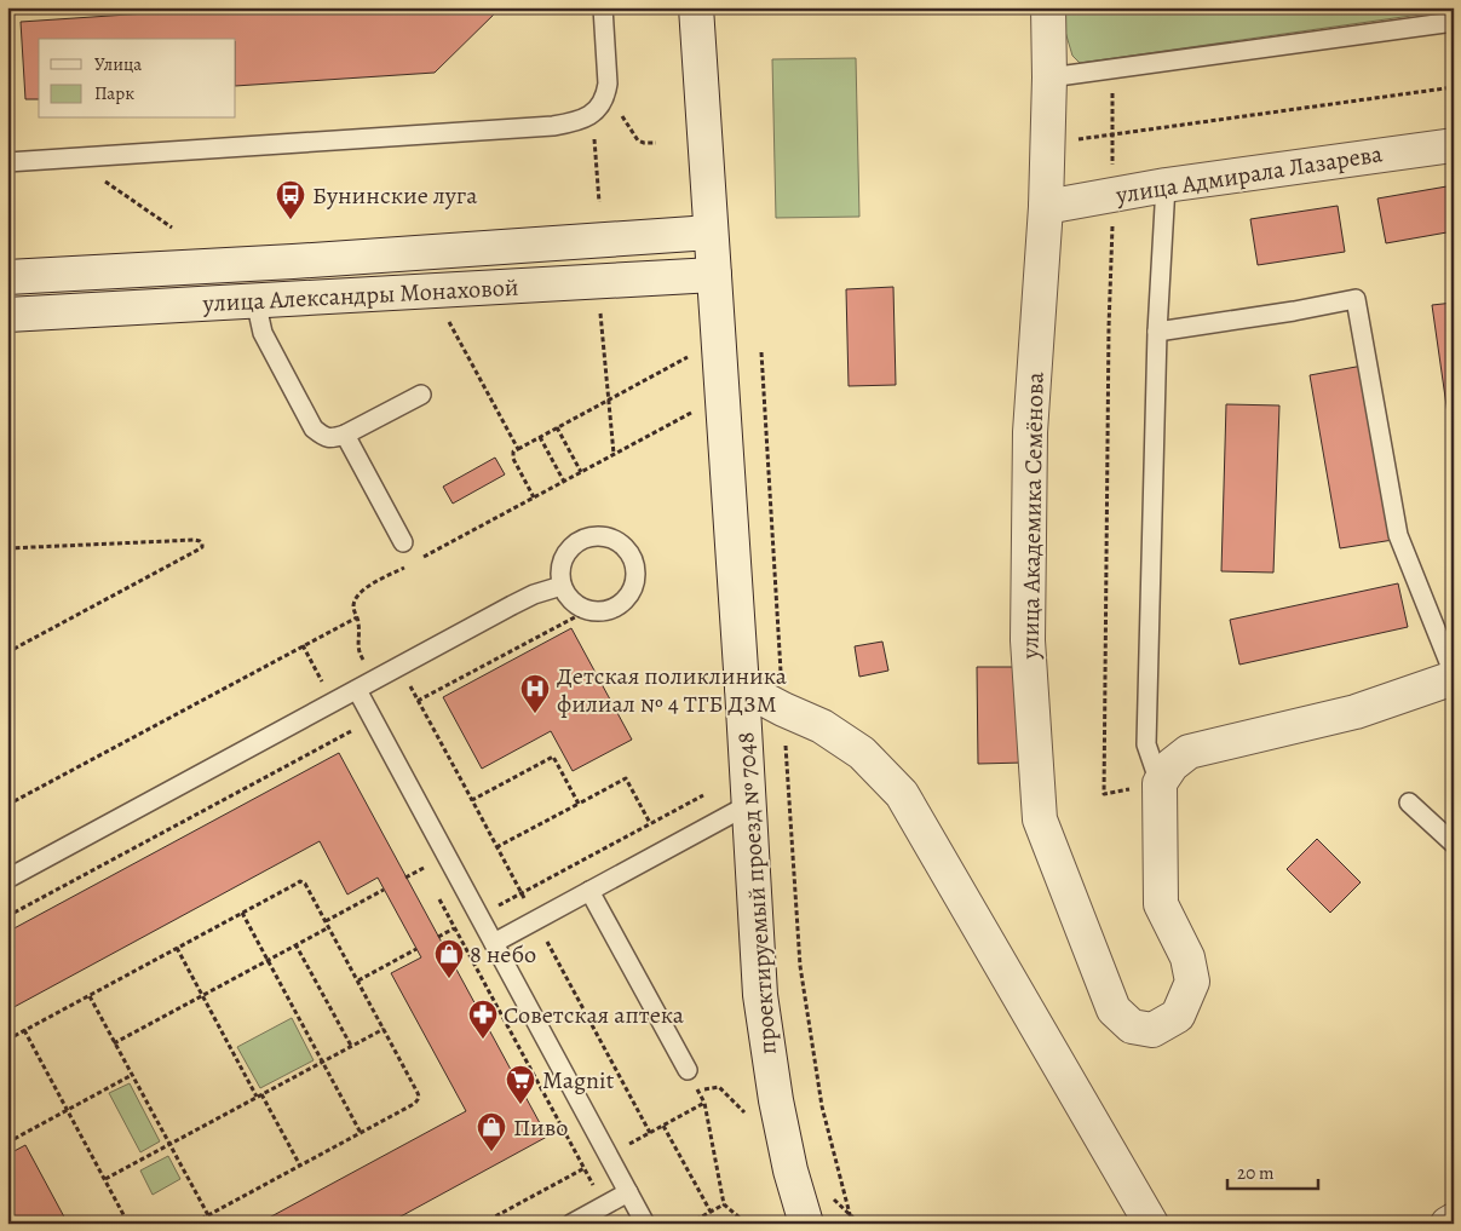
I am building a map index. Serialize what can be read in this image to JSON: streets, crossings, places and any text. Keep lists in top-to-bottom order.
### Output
{
  "streets": {
    "street": [
      "улица Адмирала Лазарева",
      "улица Александры Монаховой",
      "улица Академика Семёнова",
      "проектируемый проезд № 7048"
    ]
  },
  "crossings": [
    ["улица Адмирала Лазарева", "улица Академика Семёнова"],
    ["улица Александры Монаховой", "проектируемый проезд № 7048"]
  ],
  "places": {
    "bus stop": ["Бунинские луга"],
    "hospital": ["Детская поликлиника филиал № 4 ТГБ ДЗМ"],
    "shop": ["8 небо", "Пиво"],
    "pharmacy": ["Советская аптека"],
    "supermarket": ["Magnit"]
  },
  "legend": ["Улица", "Парк"],
  "scale_bar": "20 m"
}
